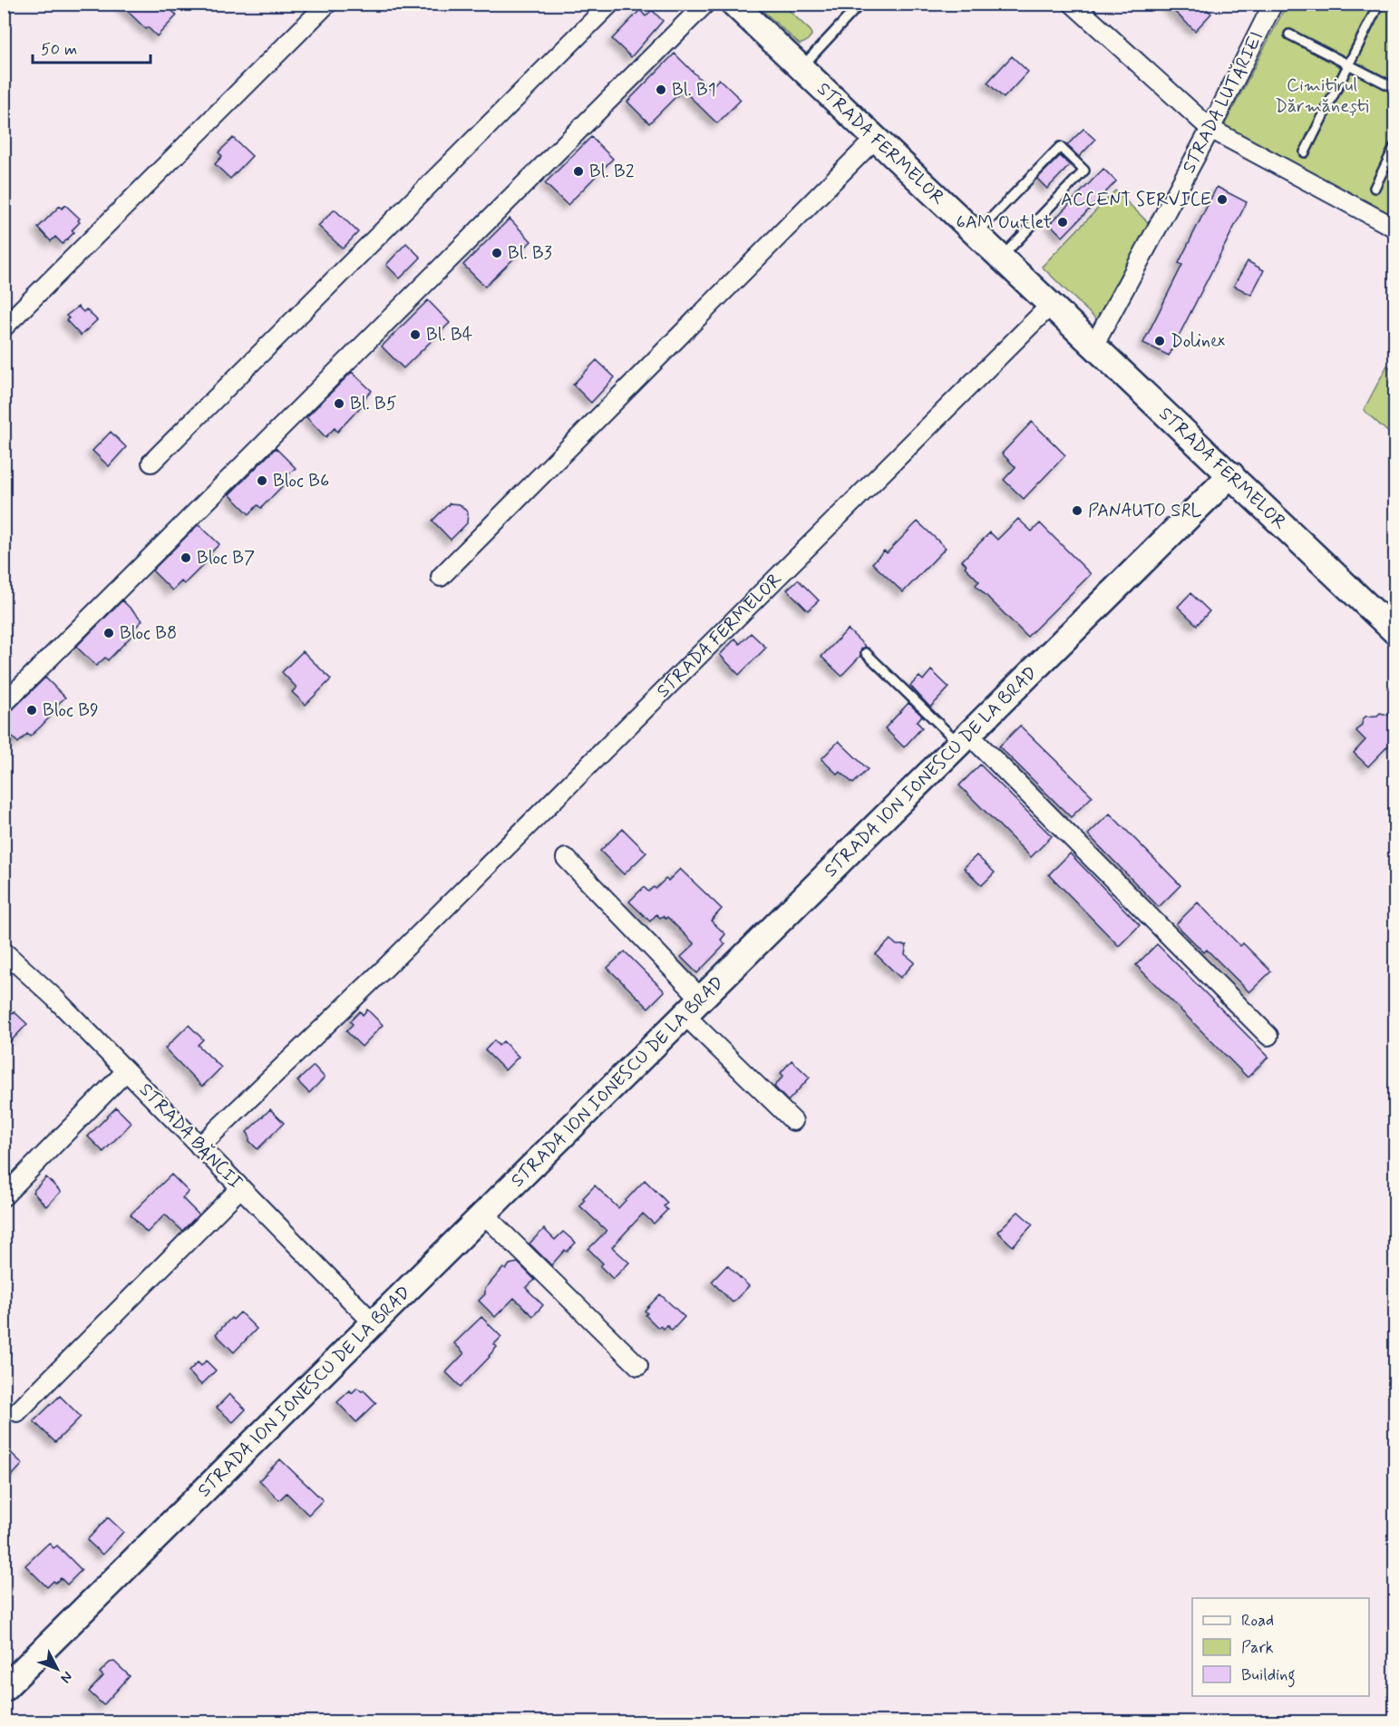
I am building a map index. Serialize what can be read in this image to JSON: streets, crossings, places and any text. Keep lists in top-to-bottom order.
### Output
{
  "streets": {
    "street": [
      "STRADA LUTĂRIEI",
      "STRADA FERMELOR",
      "STRADA ION IONESCU DE LA BRAD",
      "STRADA BĂNCII"
    ]
  },
  "crossings": [
    ["STRADA LUTĂRIEI", "STRADA FERMELOR"],
    ["STRADA FERMELOR", "STRADA ION IONESCU DE LA BRAD"],
    ["STRADA FERMELOR", "STRADA BĂNCII"],
    ["STRADA ION IONESCU DE LA BRAD", "STRADA BĂNCII"]
  ],
  "parks": ["Cimitirul Dărmănești"],
  "places": [
    "Bl. B1",
    "Bl. B2",
    "ACCENT SERVICE",
    "6AM Outlet",
    "Bl. B3",
    "Bl. B4",
    "Dolinex",
    "Bl. B5",
    "Bloc B6",
    "PANAUTO SRL",
    "Bloc B7",
    "Bloc B8",
    "Bloc B9"
  ],
  "legend": ["Road", "Park", "Building"],
  "scale_bar": "50 m",
  "north": "bottom right"
}
